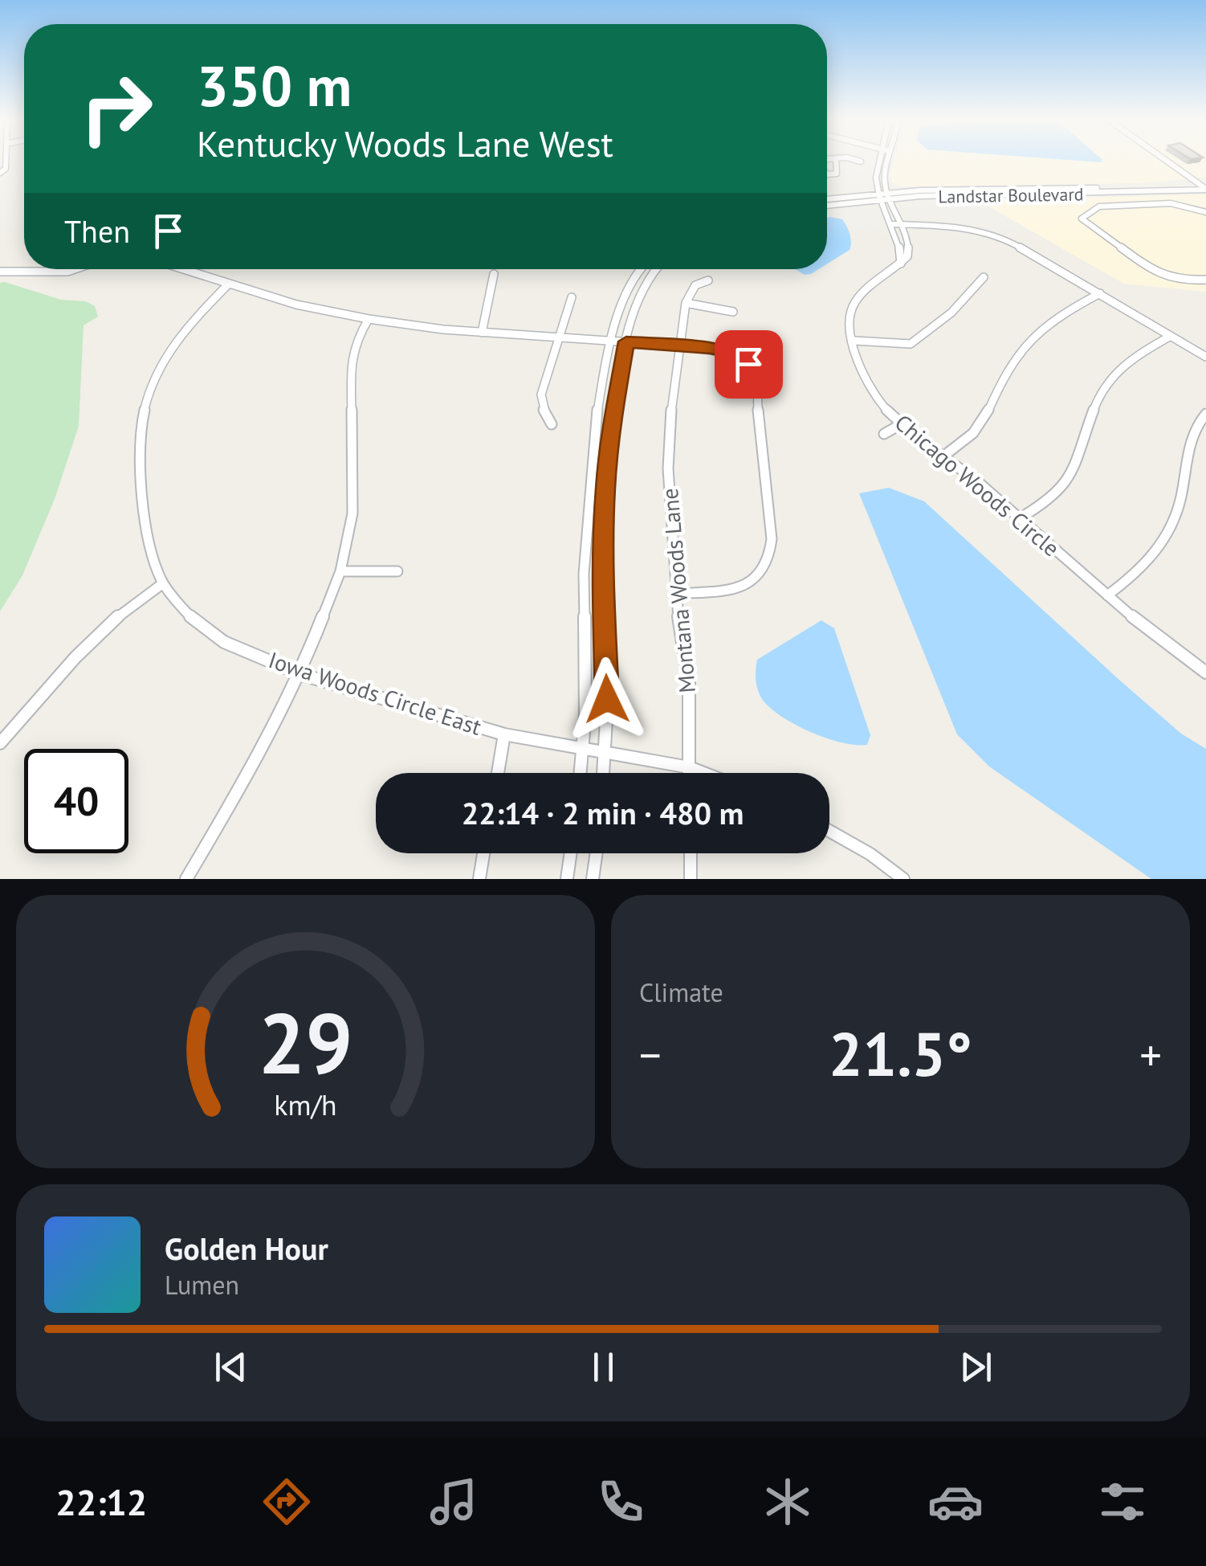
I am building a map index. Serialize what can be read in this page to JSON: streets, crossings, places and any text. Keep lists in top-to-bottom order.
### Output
{
  "streets": {
    "street": [
      "Landstar Boulevard",
      "Chicago Woods Circle",
      "Montana Woods Lane",
      "Iowa Woods Circle East"
    ]
  },
  "crossings": [
    ["Landstar Boulevard", "Chicago Woods Circle"],
    ["Montana Woods Lane", "Iowa Woods Circle East"]
  ],
  "page": {
    "turn": ["350 m", "Kentucky Woods Lane West"],
    "then": "Then",
    "limit": "40",
    "trip": "22:14 · 2 min · 480 m",
    "tile": "Climate",
    "heat": ["−", "21.5°", "+"],
    "song": ["Golden Hour", "Lumen"],
    "tabs": "22:12",
    "gauge": ["29", "km/h"]
  }
}
